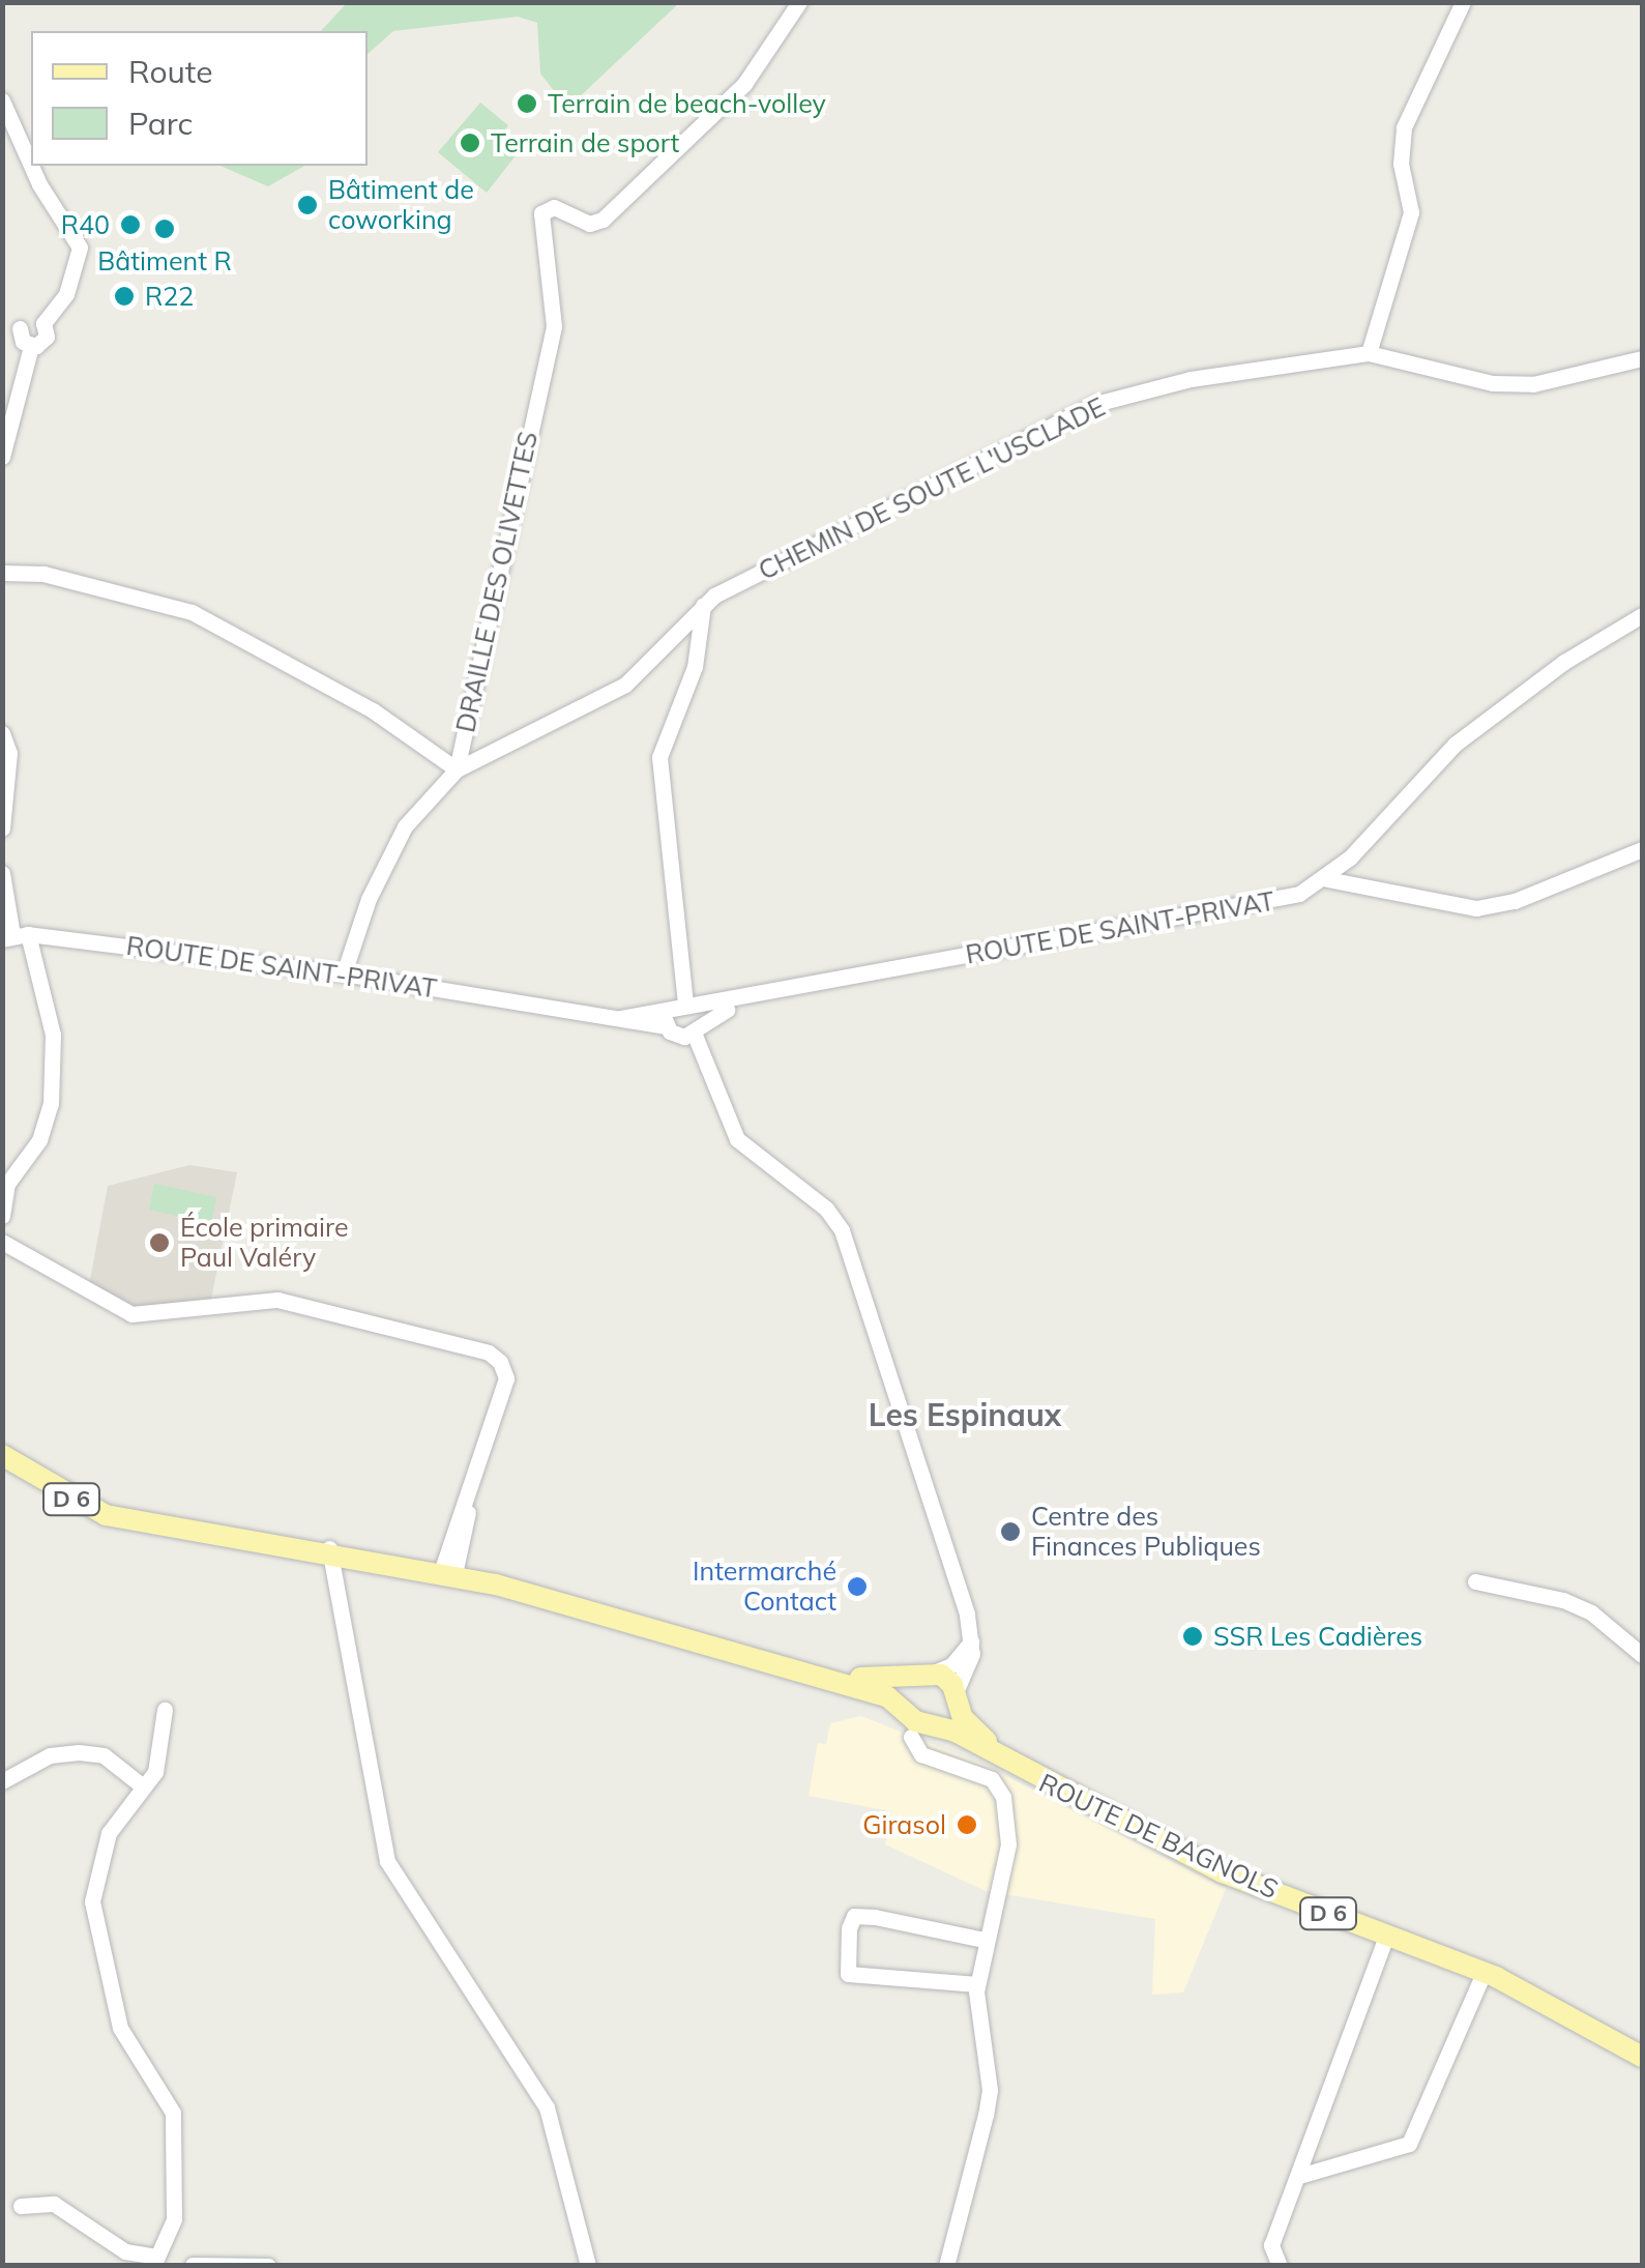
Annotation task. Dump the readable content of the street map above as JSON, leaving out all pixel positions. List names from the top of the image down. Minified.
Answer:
{"streets":{"main road":["D 6","ROUTE DE BAGNOLS"],"street":["CHEMIN DE SOUTE L'USCLADE","DRAILLE DES OLIVETTES","ROUTE DE SAINT-PRIVAT"]},"crossings":[["CHEMIN DE SOUTE L'USCLADE","DRAILLE DES OLIVETTES"],["D 6","ROUTE DE BAGNOLS"]],"districts":["Les Espinaux"],"places":["Terrain de beach-volley","Terrain de sport","Bâtiment de coworking","R40","Bâtiment R","R22","École primaire Paul Valéry","Centre des Finances Publiques","Intermarché Contact","SSR Les Cadières","Girasol"],"legend":["Route","Parc"]}
